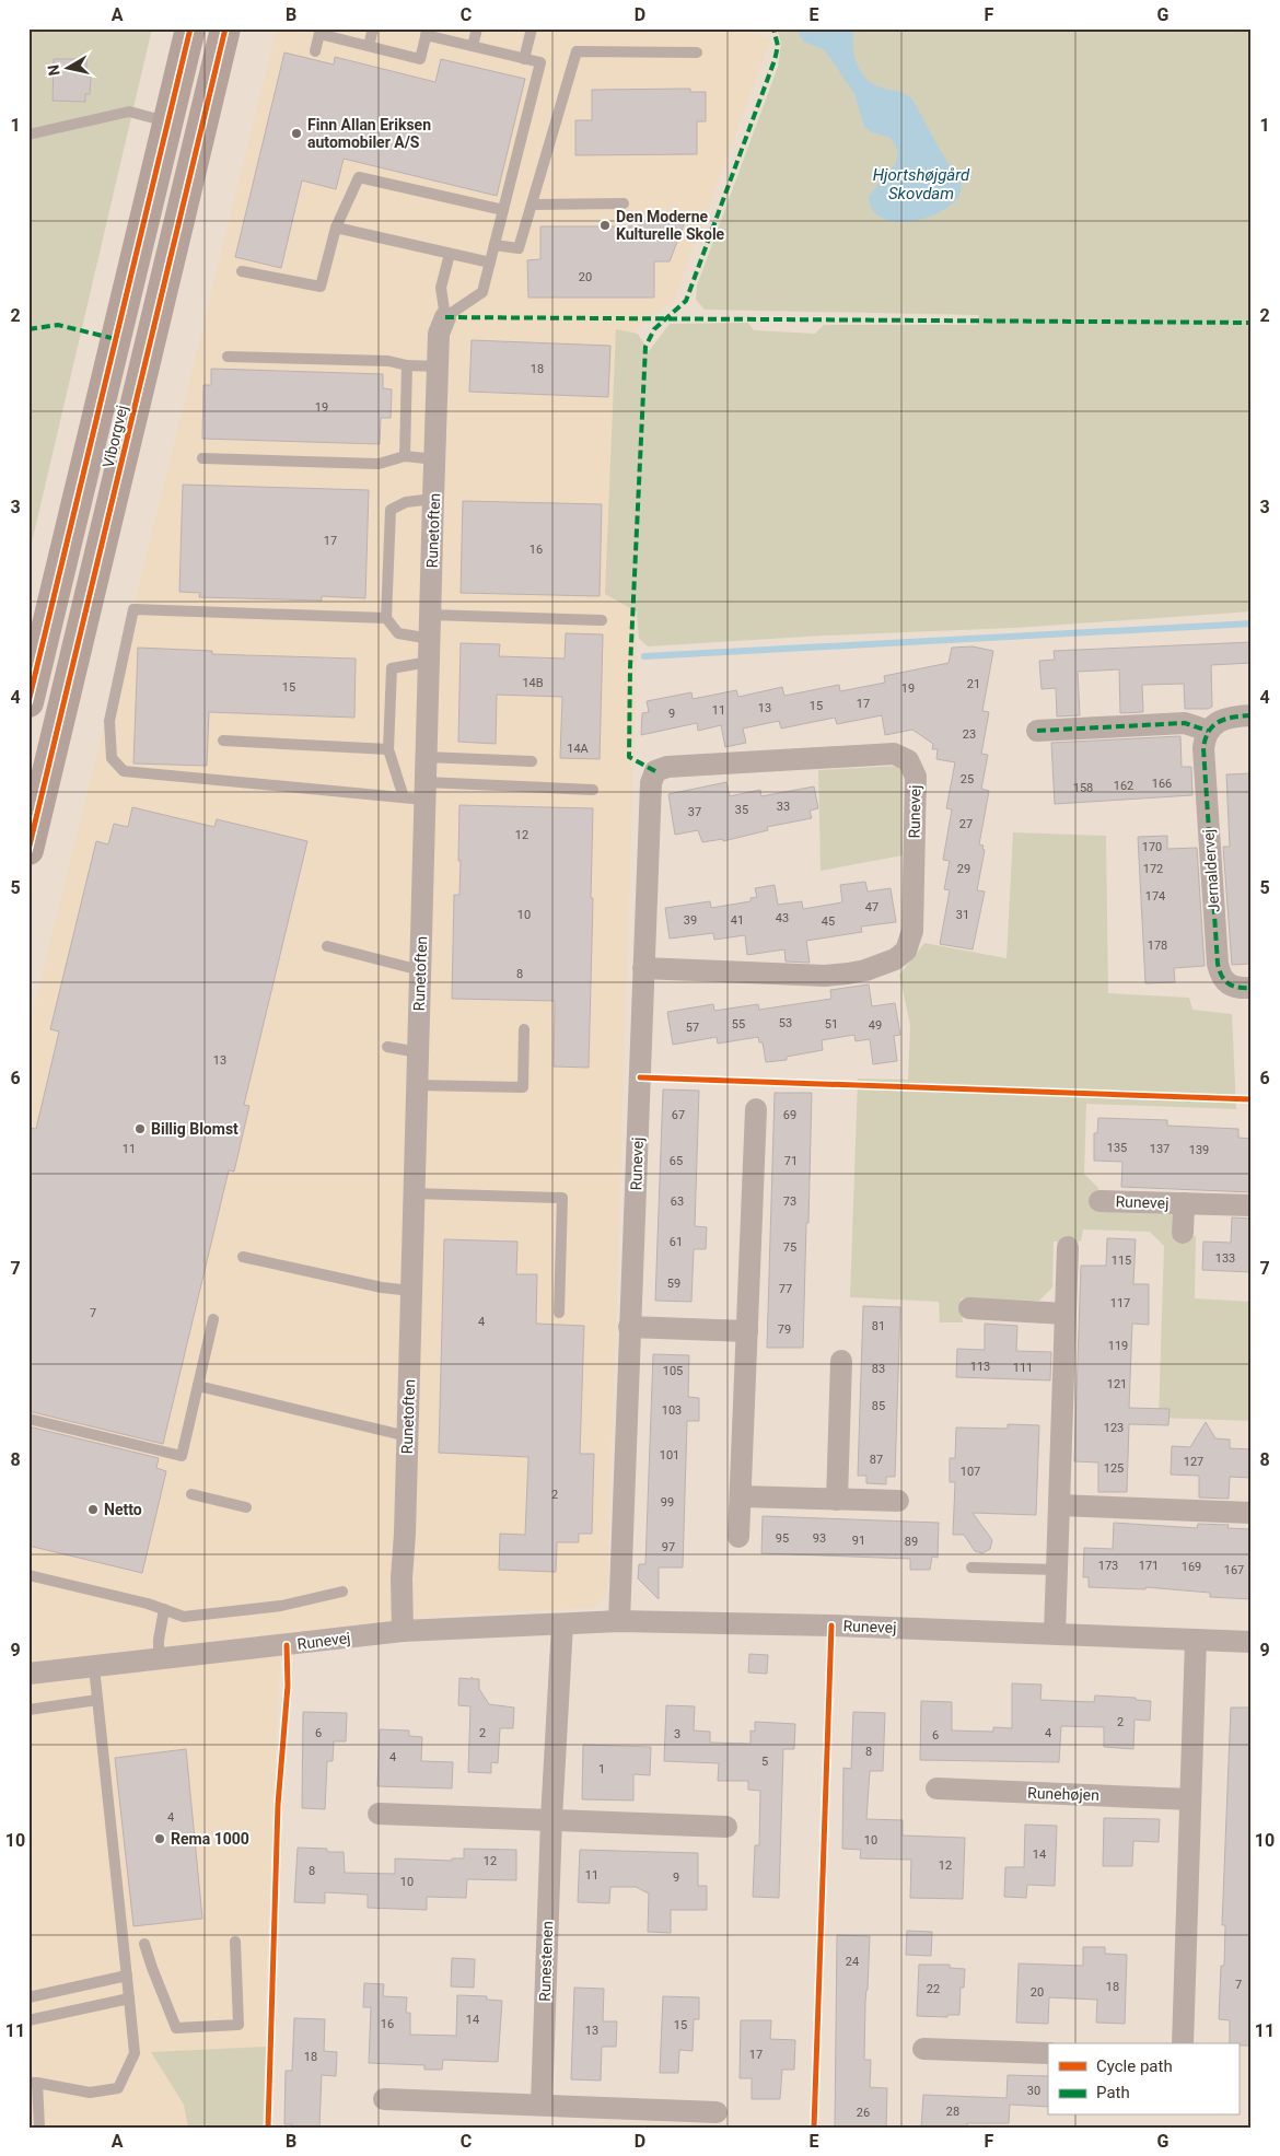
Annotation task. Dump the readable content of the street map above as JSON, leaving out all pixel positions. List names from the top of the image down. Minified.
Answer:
{"streets":{"main road":["Viborgvej"],"street":["Runetoften","Runevej","Jernaldervej","Runehøjen","Runestenen"]},"crossings":[["Runetoften","Runevej"],["Runevej","Runestenen"]],"water":["Hjortshøjgård Skovdam"],"places":["Finn Allan Eriksen automobiler A/S","Den Moderne Kulturelle Skole","Billig Blomst","Netto","Rema 1000"],"house_numbers":["20","18","19","17","16","14B","21","15","19","17","15","13","11","9","23","14A","25","166","162","158","33","35","37","27","12","170","29","172","174","47","10","31","43","39","41","45","178","8","53","55","51","49","57","13","67","69","135","11","137","139","65","71","63","73","61","75","133","115","59","77","117","7","4","81","79","119","113","111","83","105","121","85","103","123","101","87","127","125","107","2","99","95","93","91","89","97","173","171","169","167","2","6","2","4","3","6","8","4","5","1","4","10","14","12","12","8","11","9","10","24","7","18","22","20","14","16","15","13","17","18","30","28","26"],"legend":["Cycle path","Path"],"north":"left","grid":{"columns":["A","B","C","D","E","F","G"],"rows":["1","2","3","4","5","6","7","8","9","10","11"]}}
